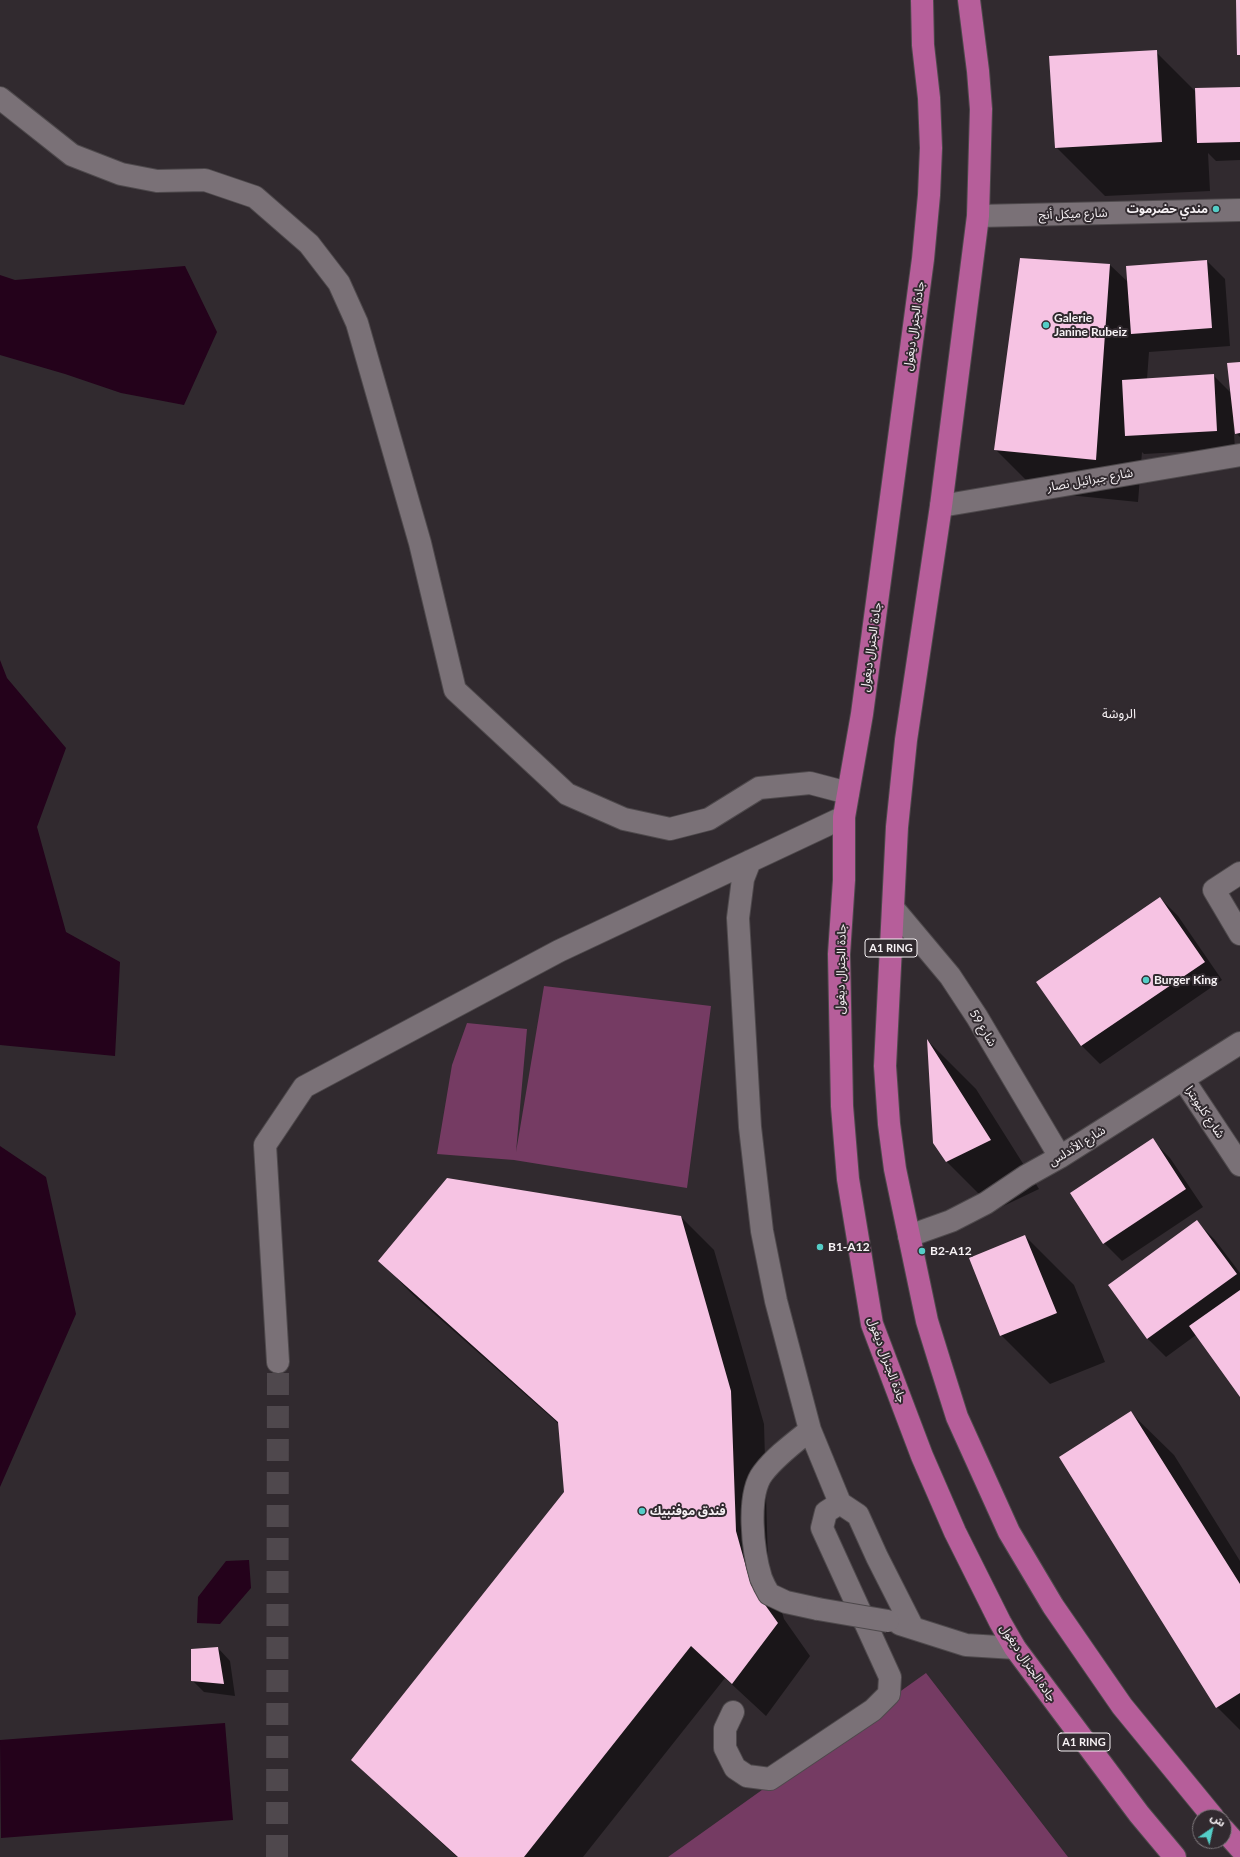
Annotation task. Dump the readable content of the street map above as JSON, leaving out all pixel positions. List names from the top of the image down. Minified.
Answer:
{"streets":{"highway":["جادة الجنرال ديغول","A1 RING"],"street":["شارع ميكل أنج","شارع جبرائيل نصار","شارع 59","شارع كليوبترا","شارع الأندلس"]},"crossings":[["شارع ميكل أنج","A1 RING"],["شارع جبرائيل نصار","A1 RING"],["A1 RING","شارع 59"],["A1 RING","شارع الأندلس"],["شارع 59","شارع الأندلس"],["شارع كليوبترا","شارع الأندلس"]],"districts":["الروشة"],"places":["مندي حضرموت","Galerie Janine Rubeiz","Burger King","B1-A12","B2-A12","فندق موفنبيك"],"north":"top right"}
